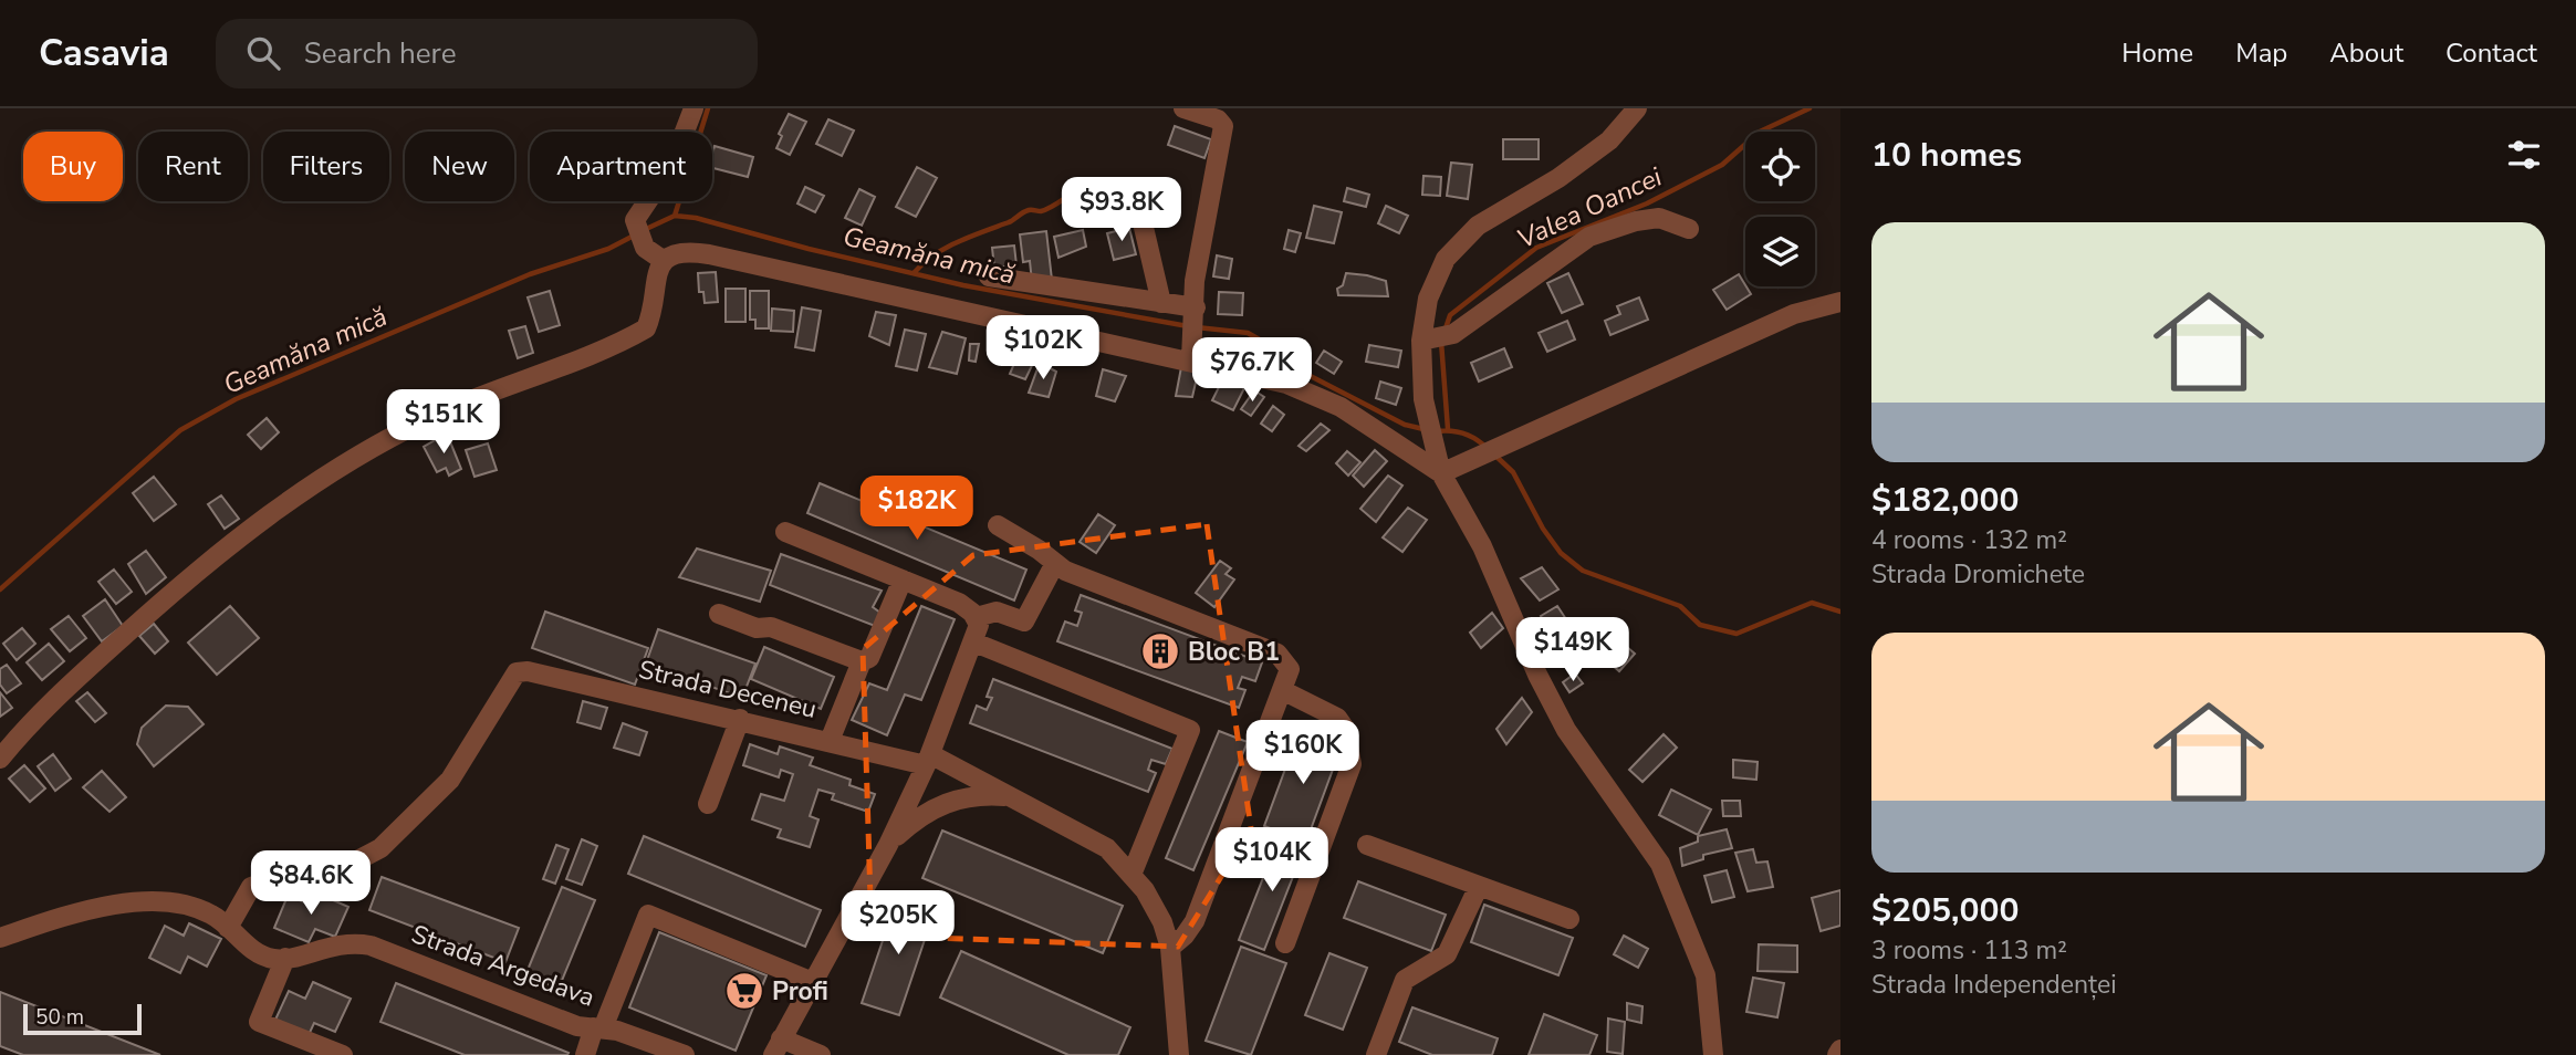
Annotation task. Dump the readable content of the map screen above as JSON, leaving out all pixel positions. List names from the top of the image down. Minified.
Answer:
{"streets":{"street":["Strada Deceneu","Strada Argedava"]},"water":["Valea Oancei","Geamăna mică"],"places":{"building":["Bloc B1"],"supermarket":["Profi"]},"scale_bar":"50 m","page":{"header":"Casavia","search":"Search here","nav":["Home","Map","About","Contact"],"heading":"10 homes","chip":["Buy","Rent","Filters","New","Apartment"],"price":["$93.8K","$102K","$76.7K","$151K","$182K","$149K","$160K","$104K","$84.6K","$205K"],"list":[{"name":"$182,000","note":"4 rooms · 132 m² · Strada Dromichete"},{"name":"$205,000","note":"3 rooms · 113 m² · Strada Independenței"}],"scale":"50 m"}}
